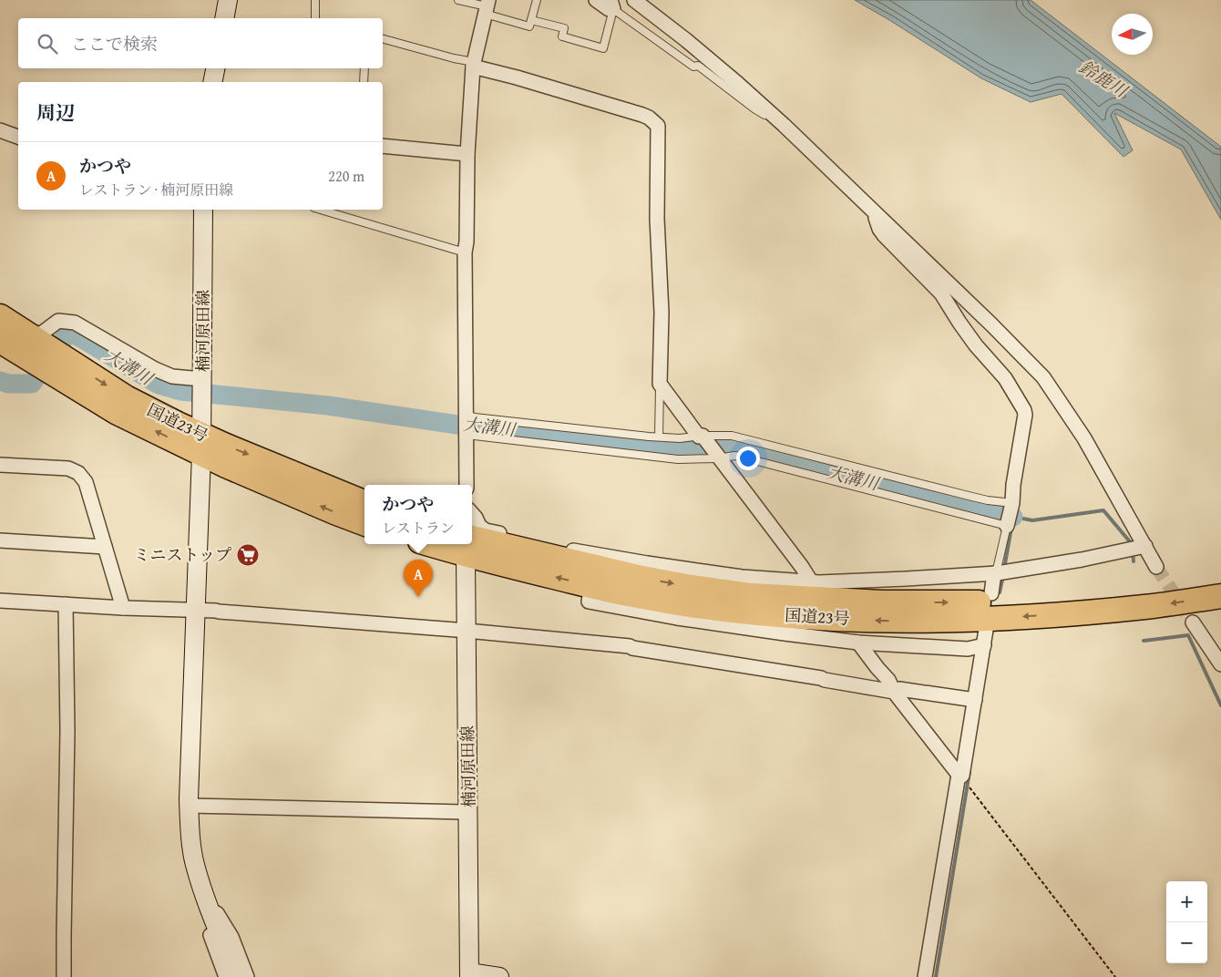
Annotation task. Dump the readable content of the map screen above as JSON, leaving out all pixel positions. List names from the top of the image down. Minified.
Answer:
{"streets":{"highway":["国道23号"],"main road":["楠河原田線"]},"crossings":[["楠河原田線","国道23号"]],"water":["鈴鹿川","大溝川"],"places":{"supermarket":["ミニストップ"]},"north":"left","page":{"search":"ここで検索","heading":"周辺","list":[{"mark":"A","name":"かつや","note":"レストラン · 楠河原田線","value":"220 m"}],"popup":["かつや","レストラン"],"pins":"A","map_buttons":["+","−"]}}
